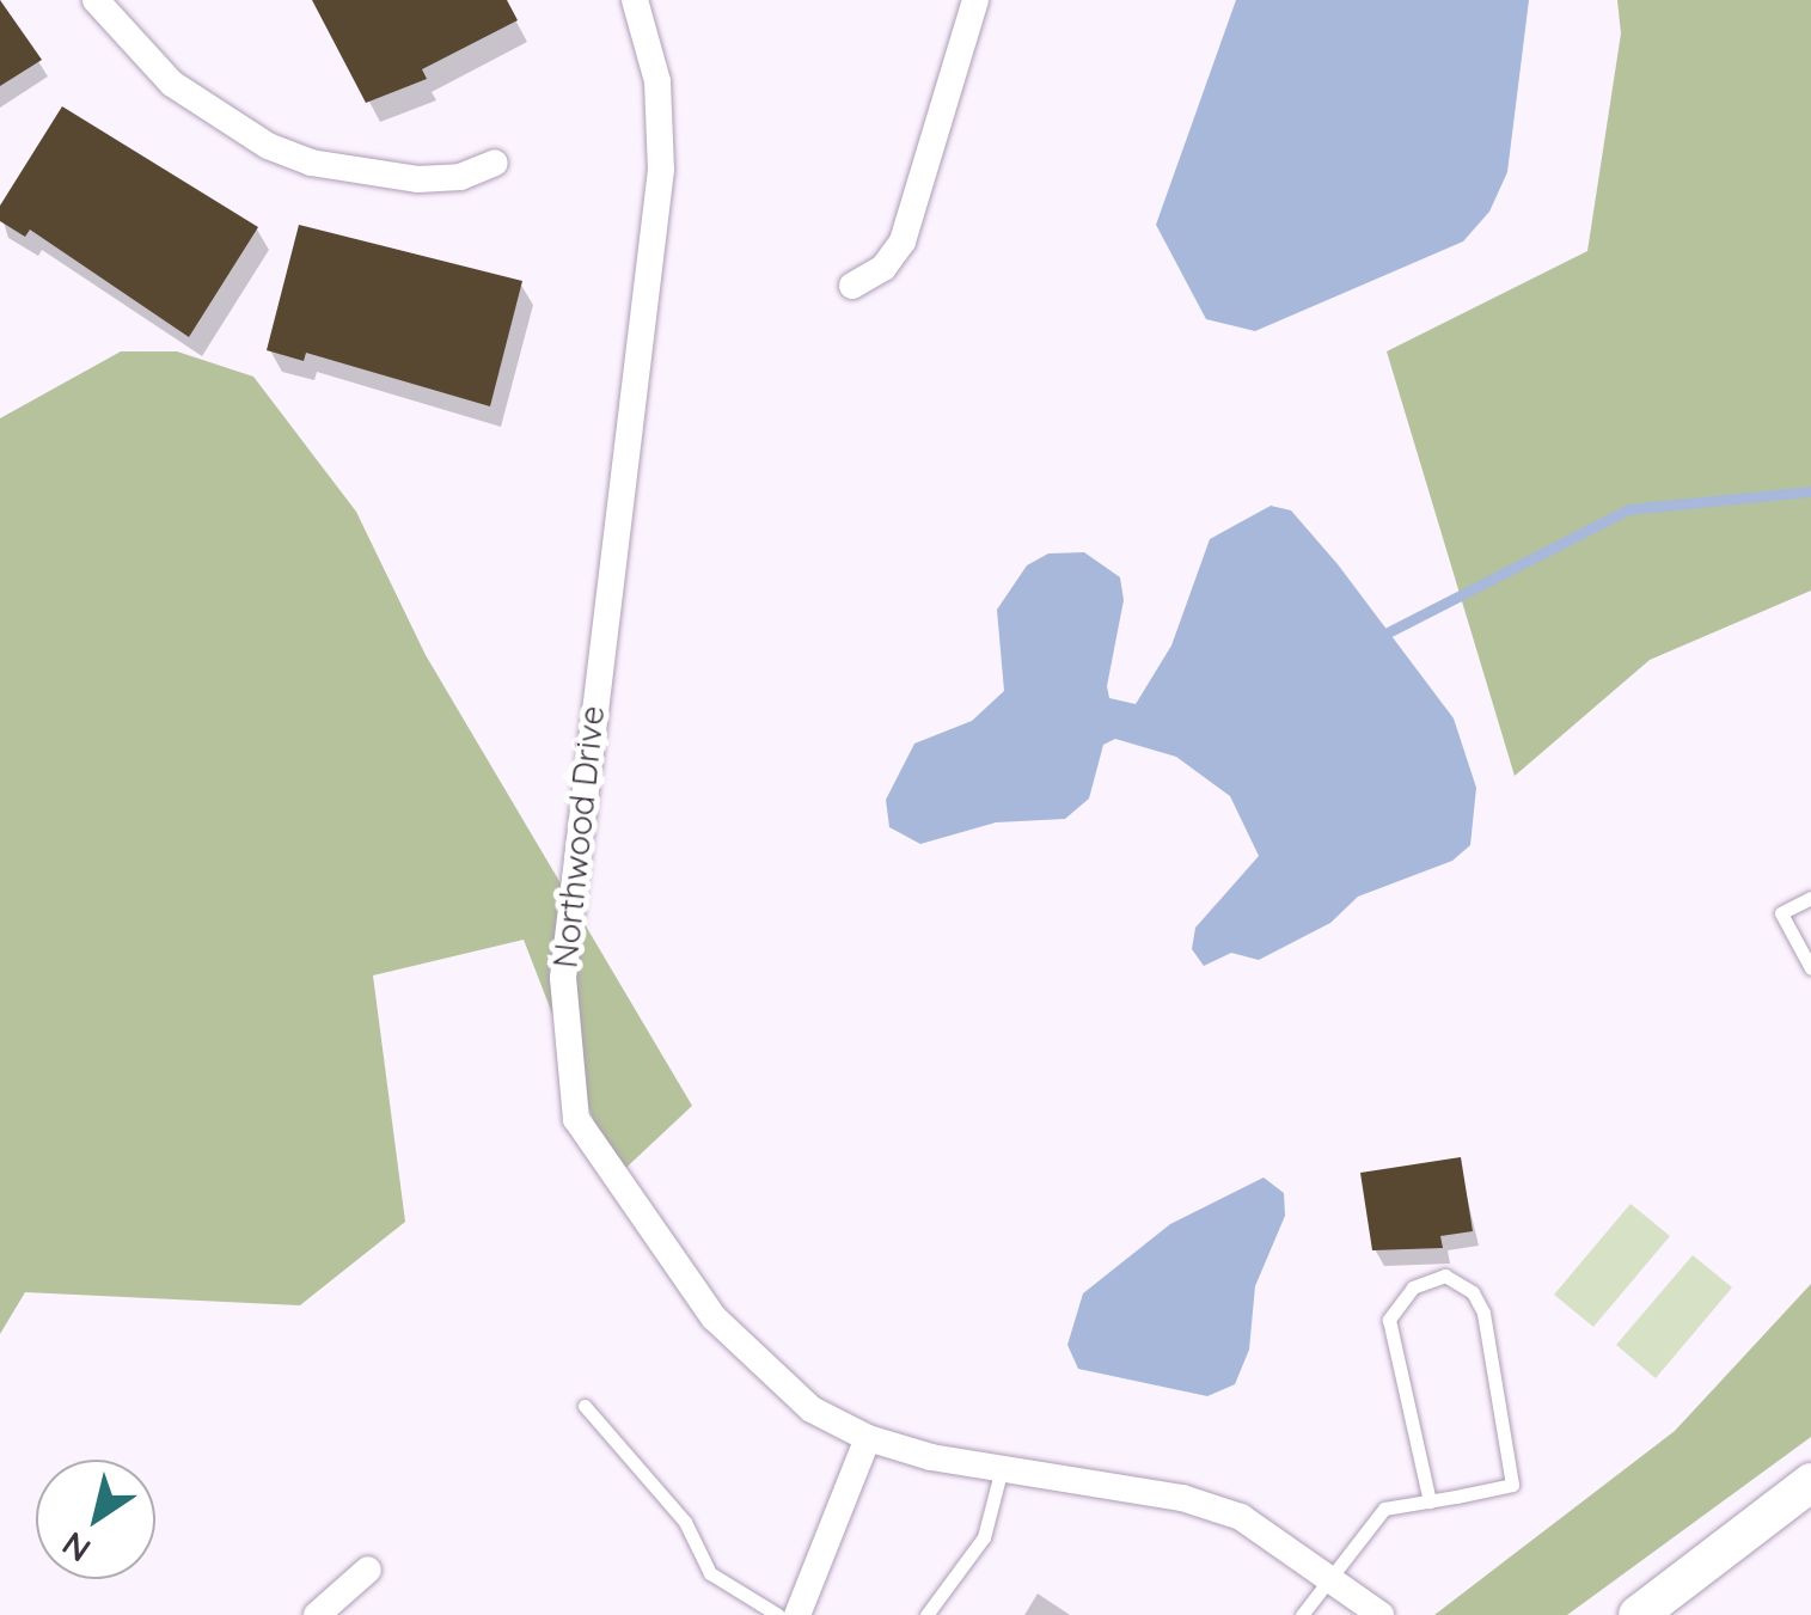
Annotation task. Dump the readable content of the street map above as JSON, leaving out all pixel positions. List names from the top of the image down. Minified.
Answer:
{"streets":{"street":["Northwood Drive"]},"north":"bottom left"}
